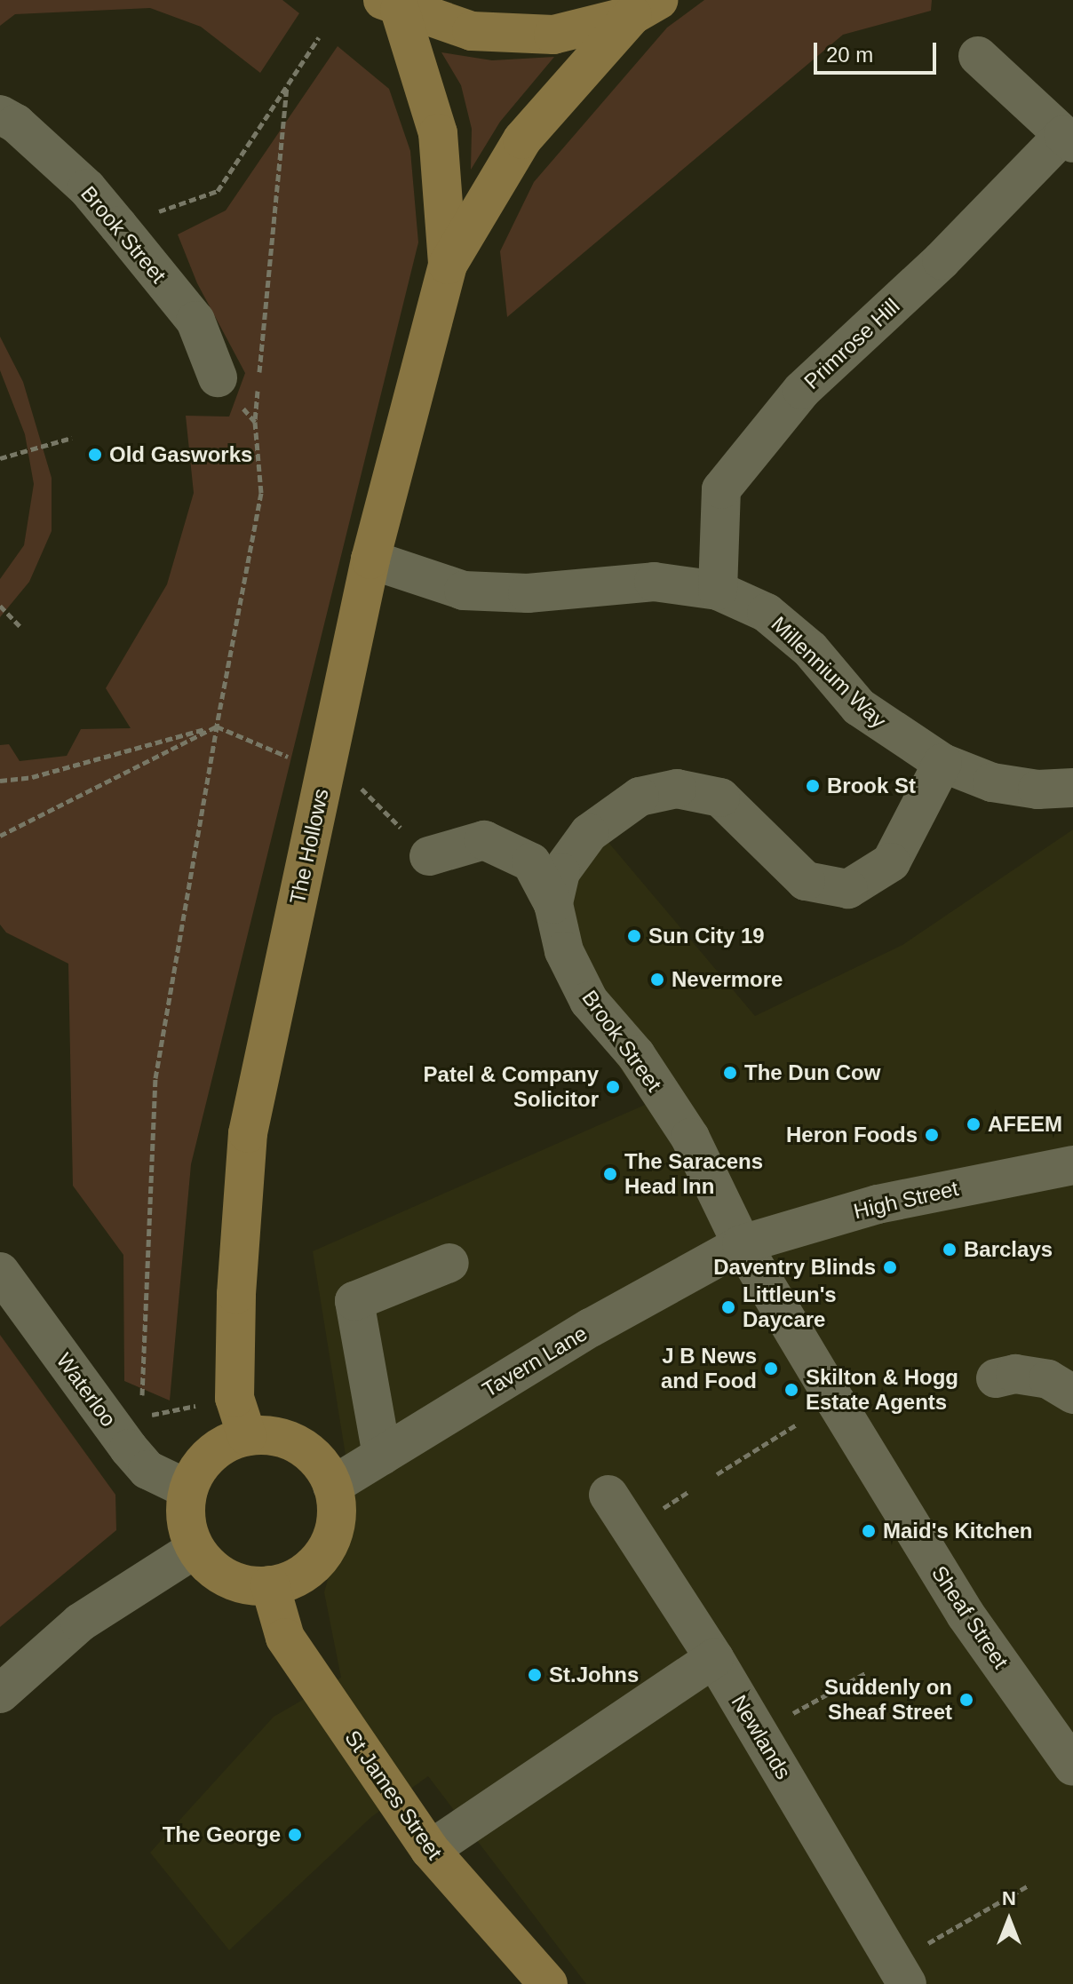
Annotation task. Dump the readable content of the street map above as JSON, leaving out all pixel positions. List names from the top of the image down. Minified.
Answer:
{"streets":{"main road":["The Hollows","St James Street"],"street":["Brook Street","Primrose Hill","Millennium Way","High Street","Tavern Lane","Waterloo","Sheaf Street","Newlands"]},"crossings":[["Brook Street","Millennium Way"],["Brook Street","High Street"],["Brook Street","Tavern Lane"],["Brook Street","Sheaf Street"],["Primrose Hill","Millennium Way"],["Millennium Way","The Hollows"],["The Hollows","Tavern Lane"],["The Hollows","Waterloo"],["The Hollows","St James Street"],["High Street","Tavern Lane"],["High Street","Sheaf Street"],["Tavern Lane","Waterloo"],["Tavern Lane","Sheaf Street"],["Tavern Lane","St James Street"],["Waterloo","St James Street"]],"places":["Old Gasworks","Brook St","Sun City 19","Nevermore","The Dun Cow","Patel & Company Solicitor","AFEEM","Heron Foods","The Saracens Head Inn","Barclays","Daventry Blinds","Littleun's Daycare","J B News and Food","Skilton & Hogg Estate Agents","Maid's Kitchen","St.Johns","Suddenly on Sheaf Street","The George"],"scale_bar":"20 m","north":"top"}
